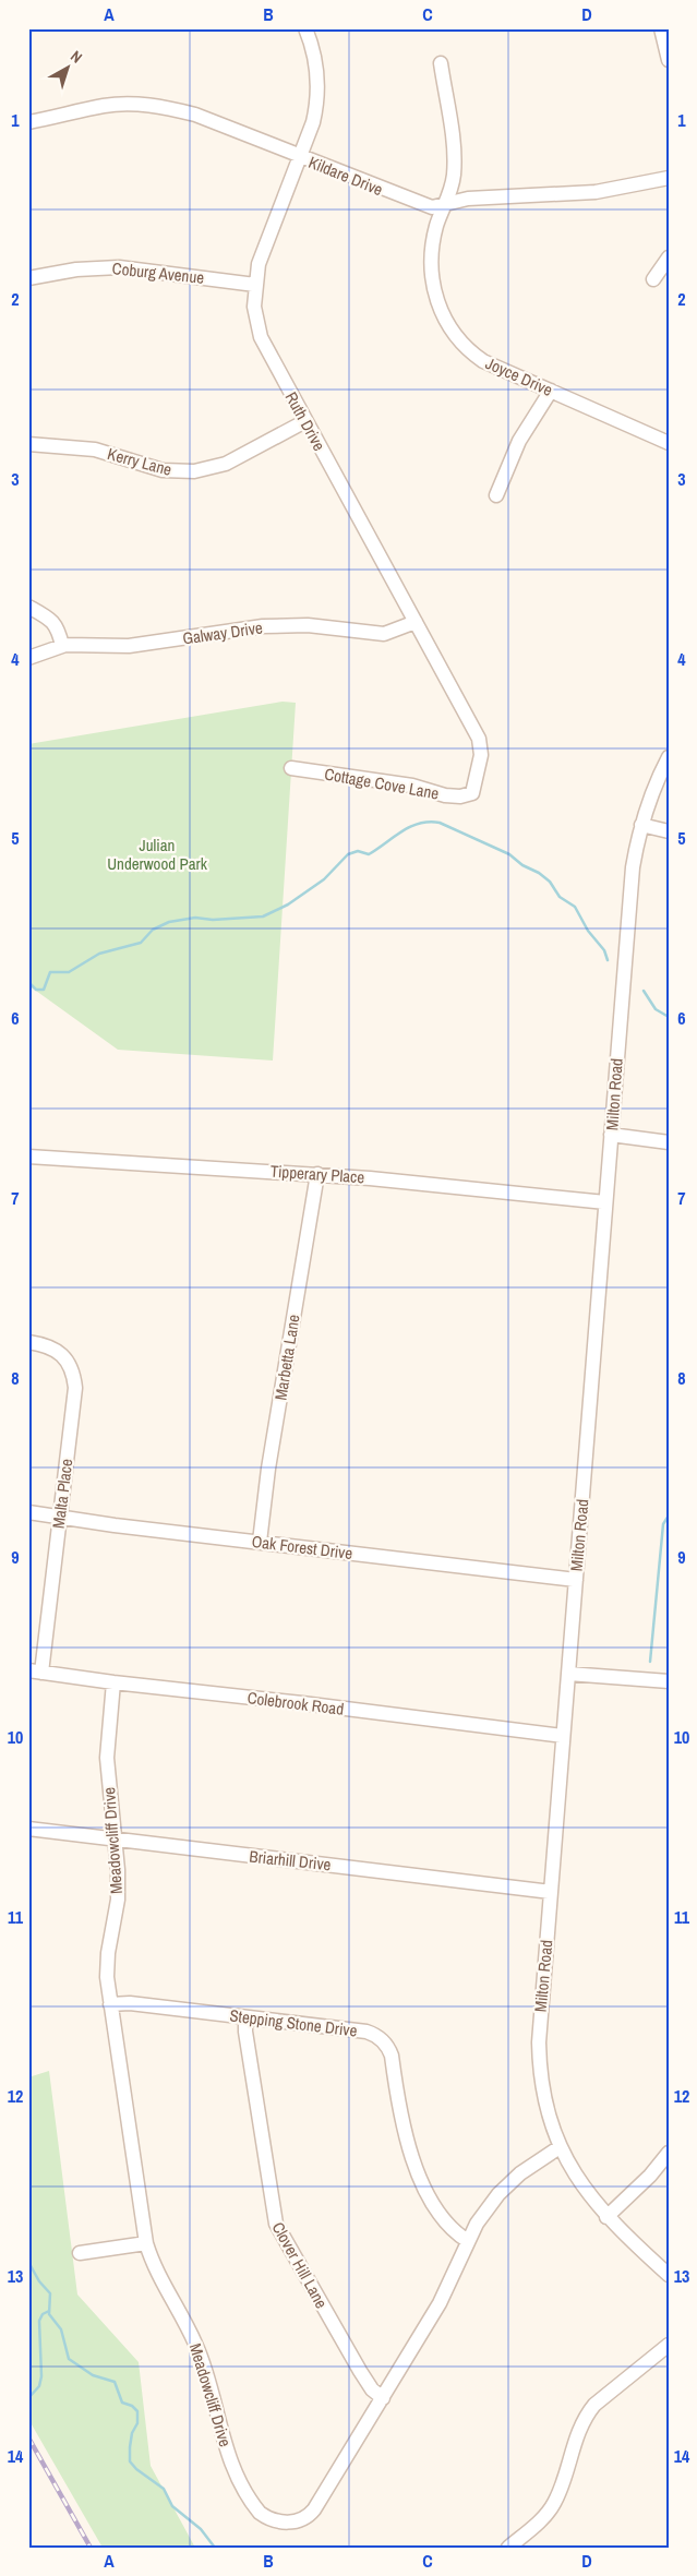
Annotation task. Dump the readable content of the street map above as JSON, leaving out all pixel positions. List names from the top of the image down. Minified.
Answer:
{"streets":{"street":["Kildare Drive","Coburg Avenue","Joyce Drive","Ruth Drive","Kerry Lane","Galway Drive","Cottage Cove Lane","Milton Road","Tipperary Place","Marbetta Lane","Malta Place","Oak Forest Drive","Colebrook Road","Meadowcliff Drive","Briarhill Drive","Stepping Stone Drive","Clover Hill Lane"]},"crossings":[["Kildare Drive","Joyce Drive"],["Kildare Drive","Ruth Drive"],["Coburg Avenue","Ruth Drive"],["Ruth Drive","Kerry Lane"],["Ruth Drive","Galway Drive"],["Ruth Drive","Cottage Cove Lane"],["Milton Road","Tipperary Place"],["Milton Road","Oak Forest Drive"],["Milton Road","Colebrook Road"],["Milton Road","Meadowcliff Drive"],["Milton Road","Briarhill Drive"],["Tipperary Place","Marbetta Lane"],["Marbetta Lane","Oak Forest Drive"],["Malta Place","Oak Forest Drive"],["Malta Place","Colebrook Road"],["Colebrook Road","Meadowcliff Drive"],["Meadowcliff Drive","Briarhill Drive"],["Meadowcliff Drive","Stepping Stone Drive"],["Meadowcliff Drive","Clover Hill Lane"],["Stepping Stone Drive","Clover Hill Lane"]],"parks":["Julian Underwood Park"],"north":"top right","grid":{"columns":["A","B","C","D"],"rows":["1","2","3","4","5","6","7","8","9","10","11","12","13","14"]}}
